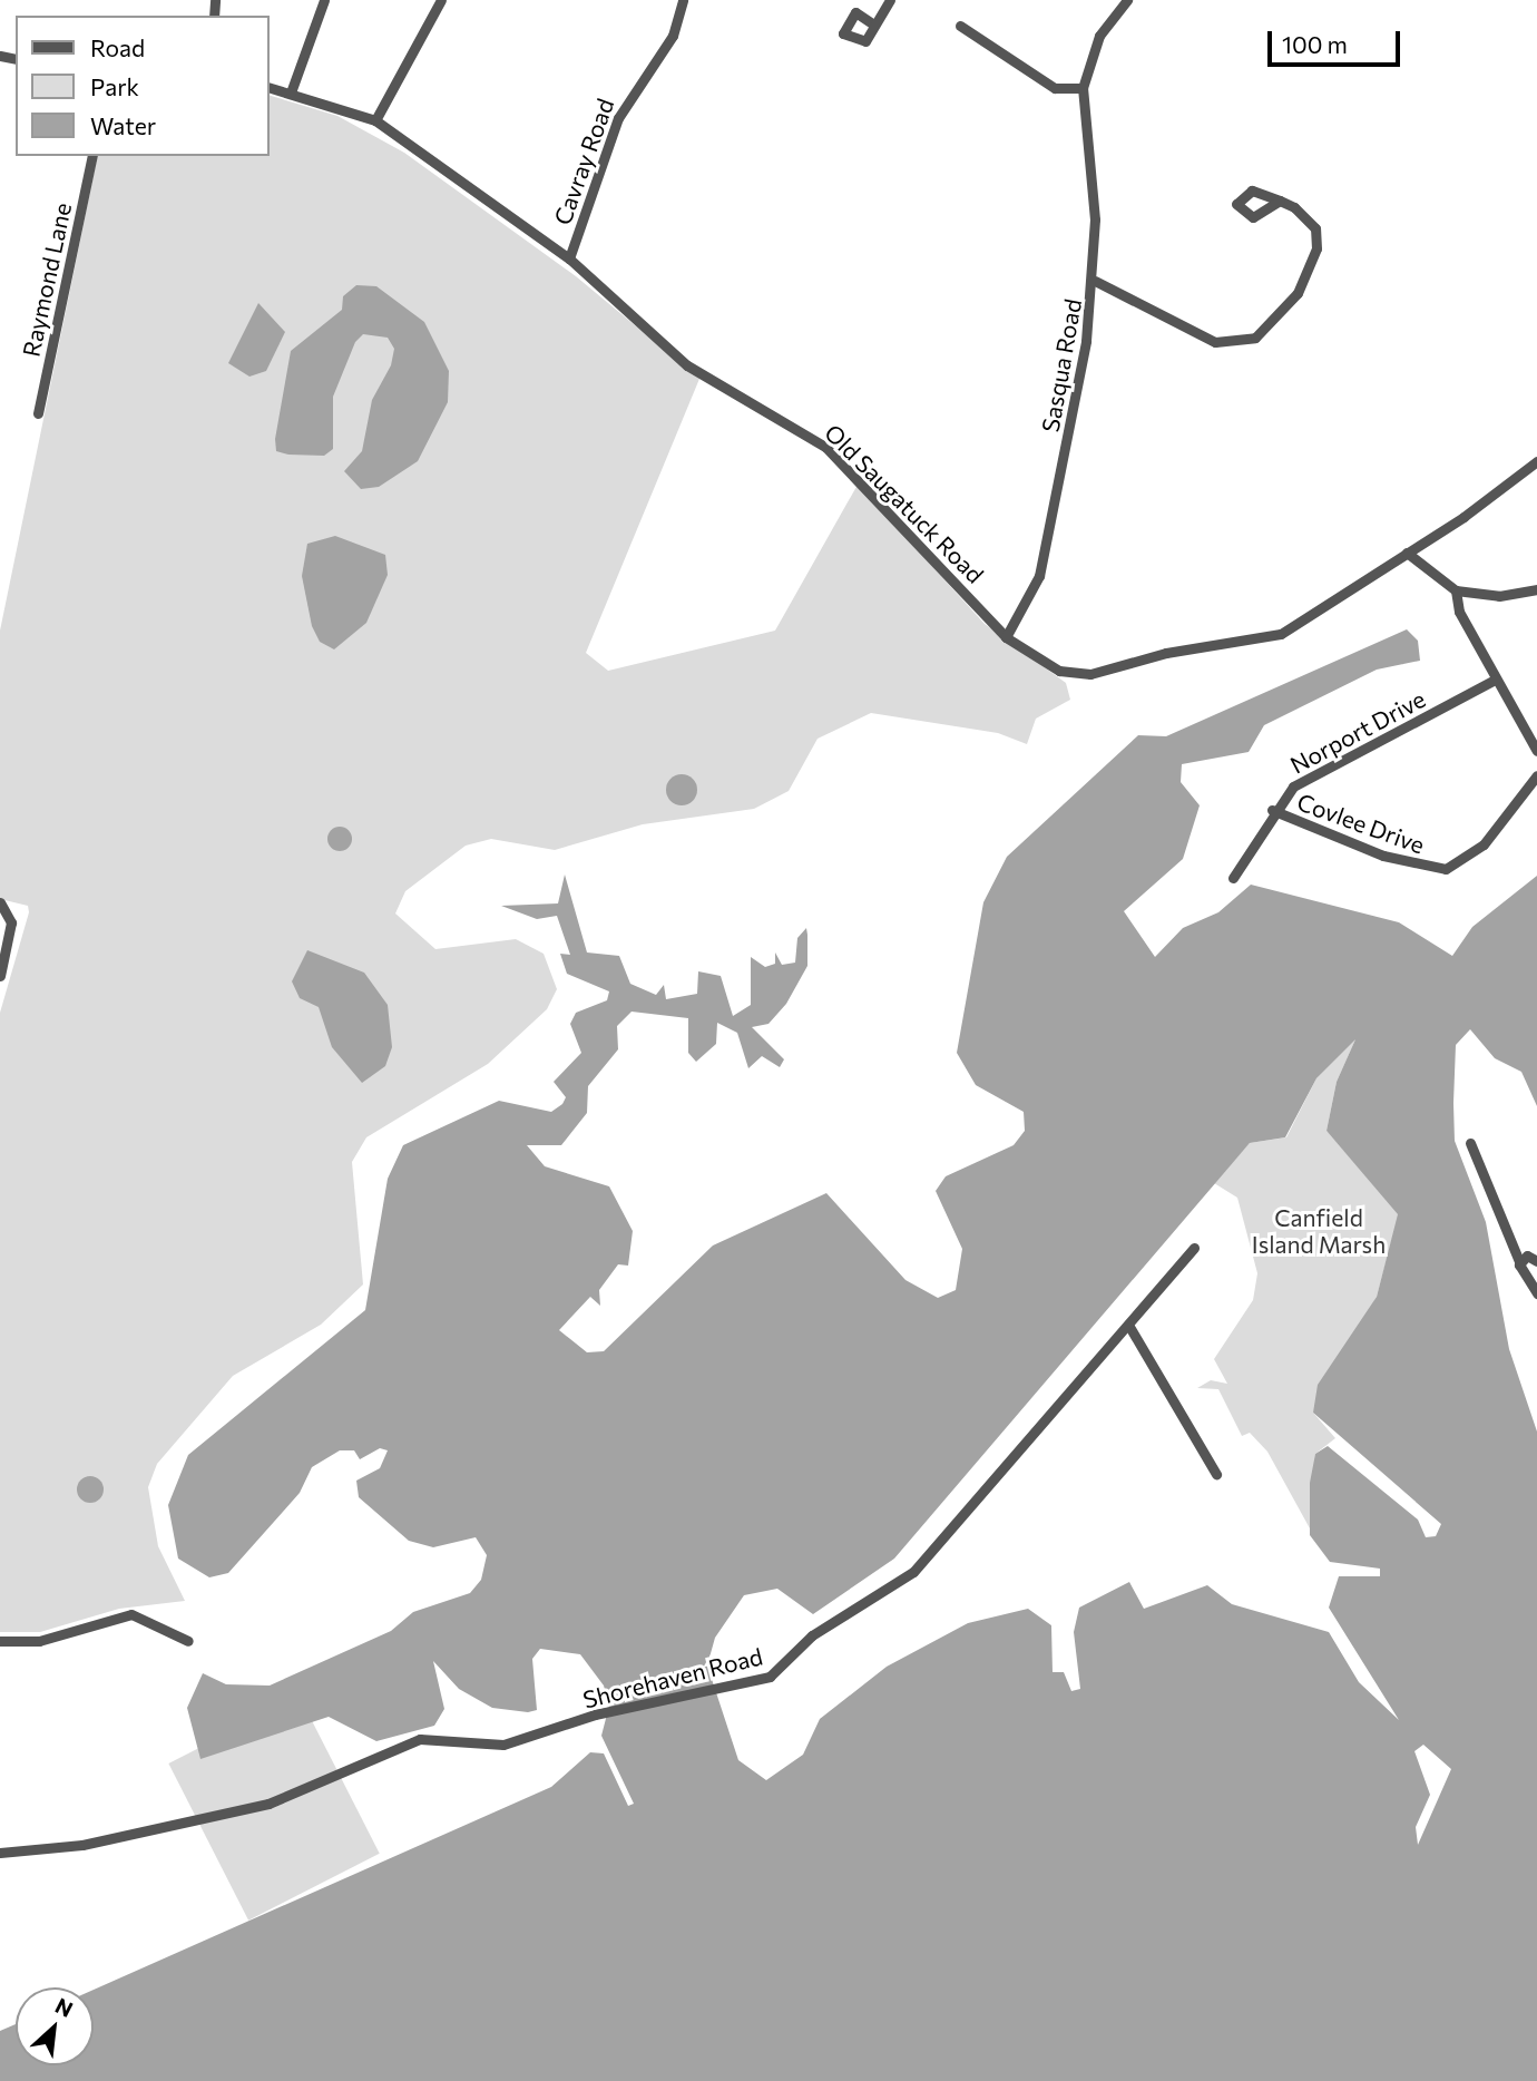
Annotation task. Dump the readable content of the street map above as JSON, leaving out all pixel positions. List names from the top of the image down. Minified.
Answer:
{"streets":{"street":["Cavray Road","Raymond Lane","Sasqua Road","Old Saugatuck Road","Norport Drive","Covlee Drive","Shorehaven Road"]},"crossings":[["Cavray Road","Old Saugatuck Road"],["Sasqua Road","Old Saugatuck Road"],["Norport Drive","Covlee Drive"]],"parks":["Canfield Island Marsh"],"legend":["Road","Park","Water"],"scale_bar":"100 m","north":"top right"}
